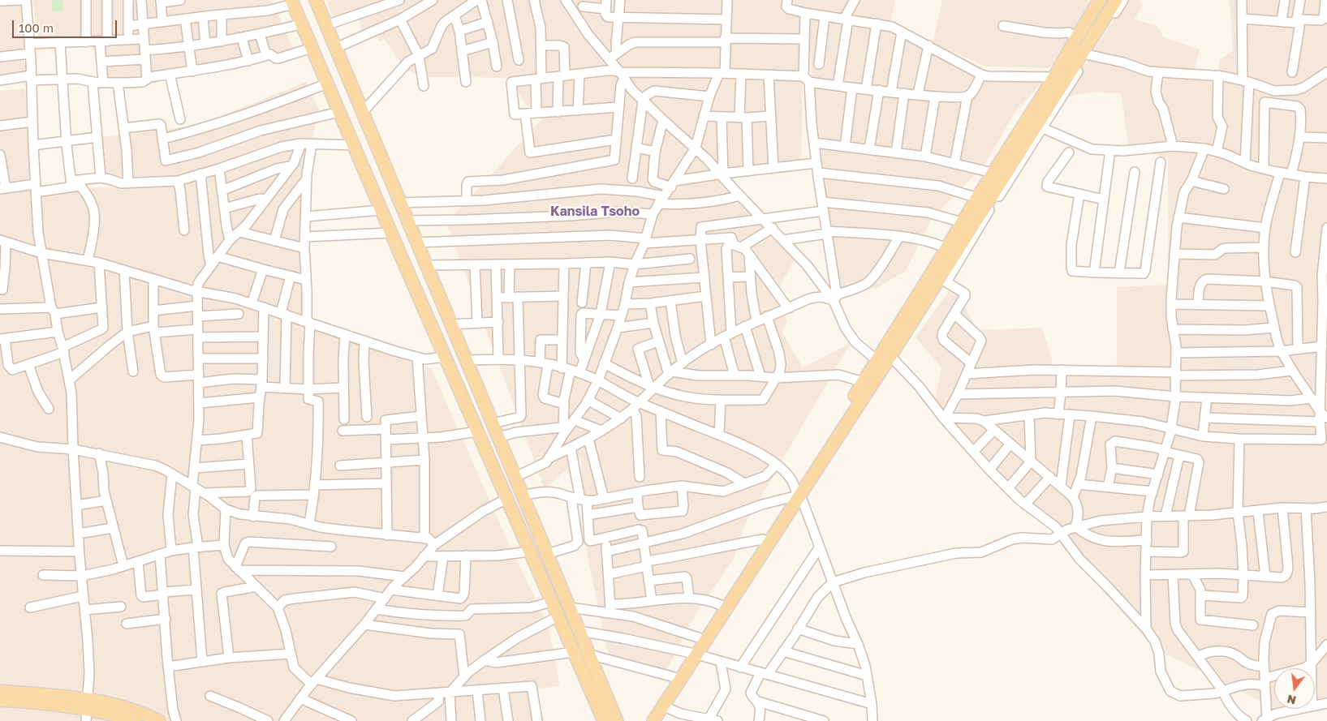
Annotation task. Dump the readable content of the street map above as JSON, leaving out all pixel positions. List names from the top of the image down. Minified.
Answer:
{"districts":["Kansila Tsoho"],"scale_bar":"100 m","north":"bottom"}
